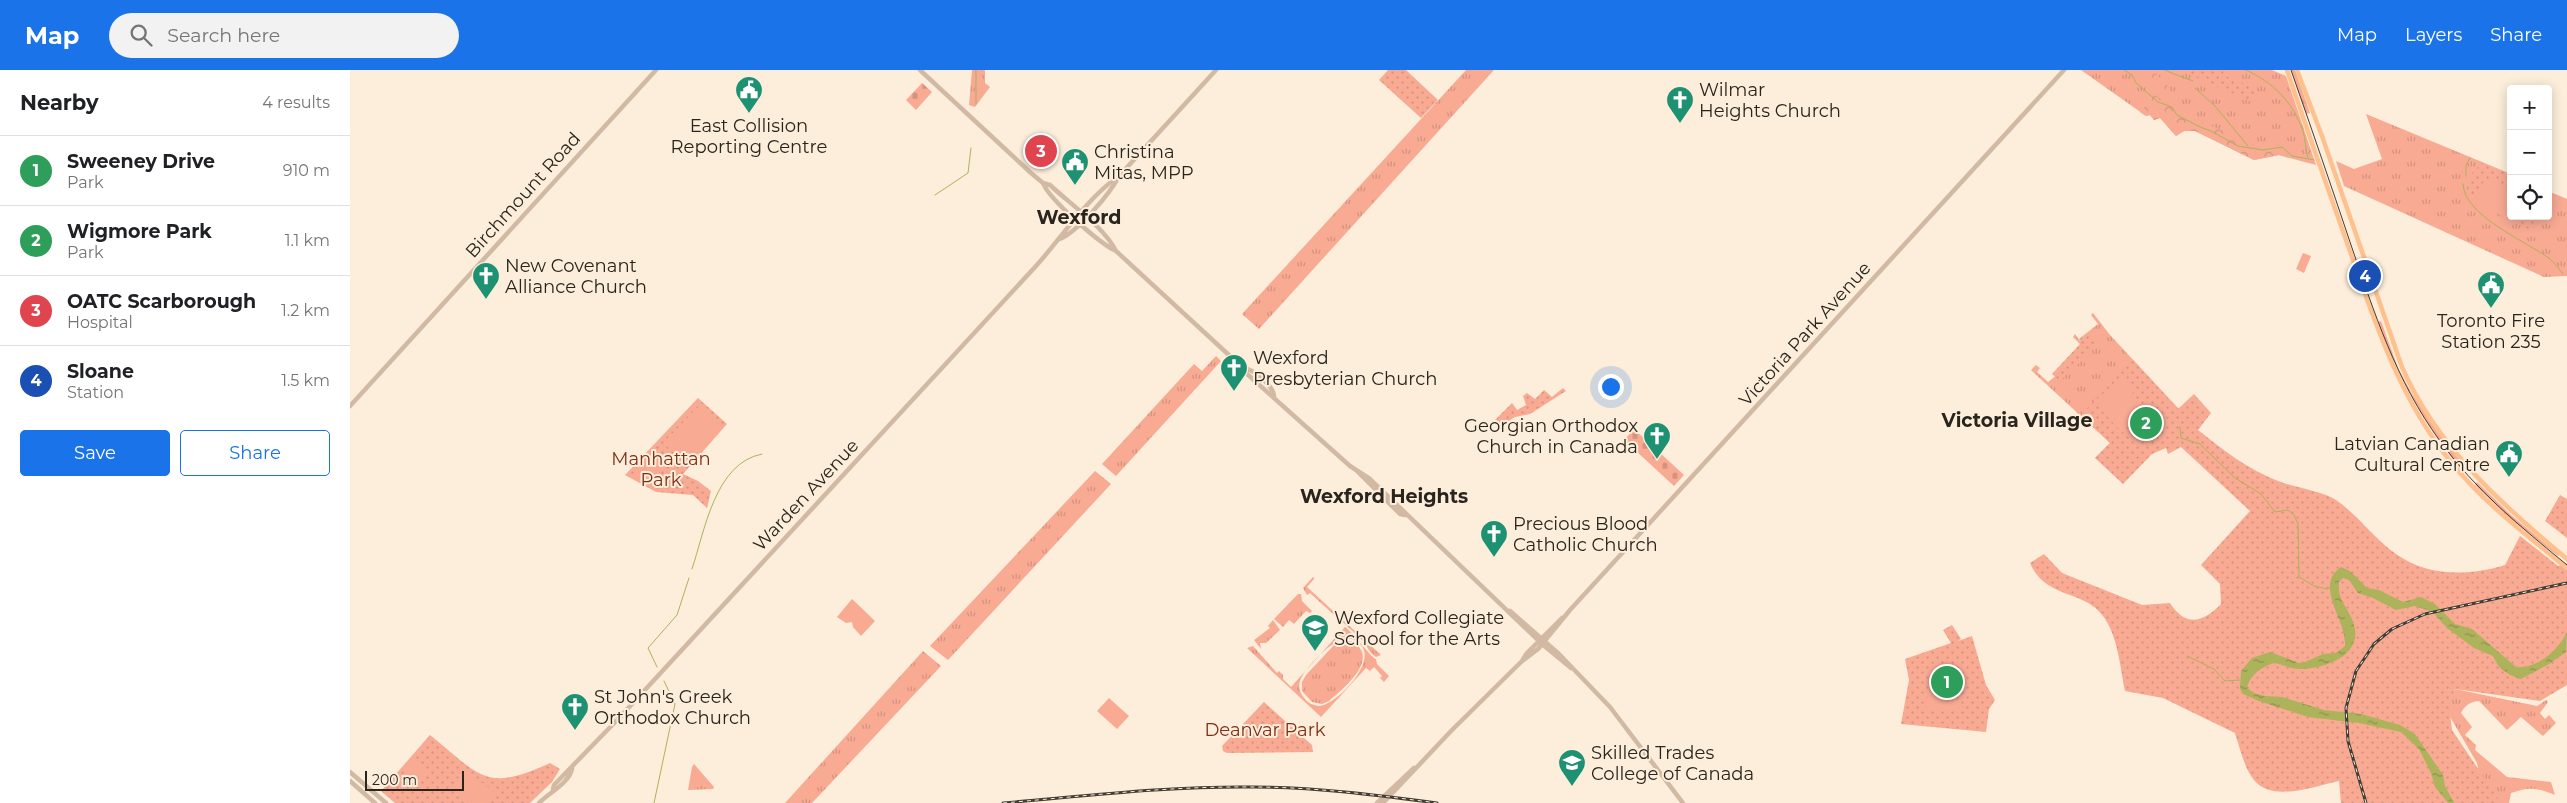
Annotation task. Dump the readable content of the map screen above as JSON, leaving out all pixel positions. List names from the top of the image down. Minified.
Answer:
{"streets":{"main road":["Birchmount Road","Victoria Park Avenue","Warden Avenue"]},"districts":["Wexford","Victoria Village","Wexford Heights"],"parks":["Manhattan Park","Deanvar Park"],"places":{"public building":["East Collision Reporting Centre","Christina Mitas, MPP","Toronto Fire Station 235","Latvian Canadian Cultural Centre"],"church":["Wilmar Heights Church","New Covenant Alliance Church","Wexford Presbyterian Church","Georgian Orthodox Church in Canada","Precious Blood Catholic Church","St John's Greek Orthodox Church"],"school or university":["Wexford Collegiate School for the Arts","Skilled Trades College of Canada"]},"scale_bar":"200 m","page":{"header":"Map","search":"Search here","nav":["Map","Layers","Share"],"heading":["Nearby","4 results"],"map_buttons":["+","−"],"pins":["3","4","2","1"],"list":[{"mark":"1","name":"Sweeney Drive","note":"Park","value":"910 m"},{"mark":"2","name":"Wigmore Park","note":"Park","value":"1.1 km"},{"mark":"3","name":"OATC Scarborough","note":"Hospital","value":"1.2 km"},{"mark":"4","name":"Sloane","note":"Station","value":"1.5 km"}],"buttons":["Save","Share"],"scale":"200 m"}}
